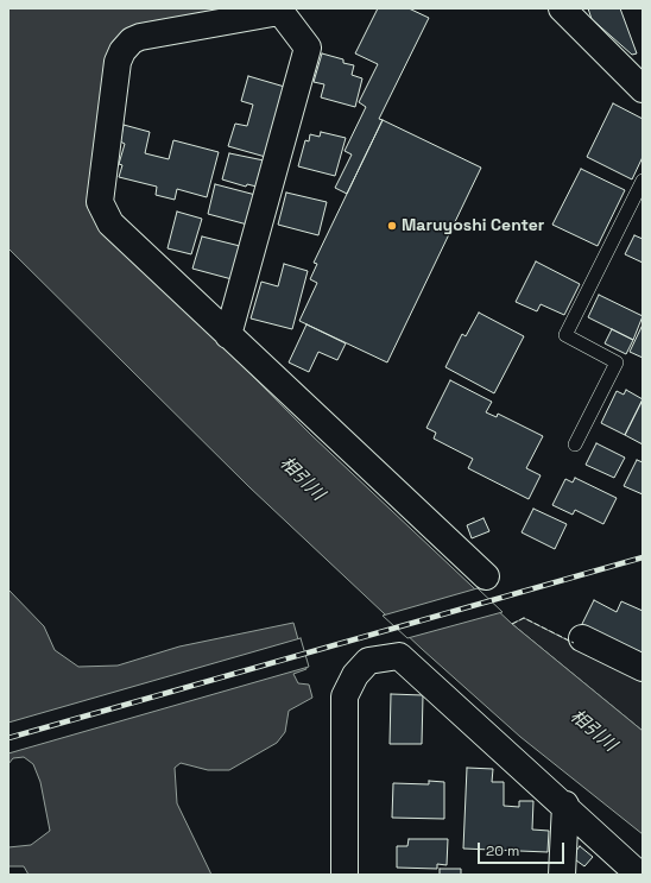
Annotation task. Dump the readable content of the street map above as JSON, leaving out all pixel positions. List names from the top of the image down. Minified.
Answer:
{"water":["相引川"],"places":["Maruyoshi Center"],"scale_bar":"20 m"}
